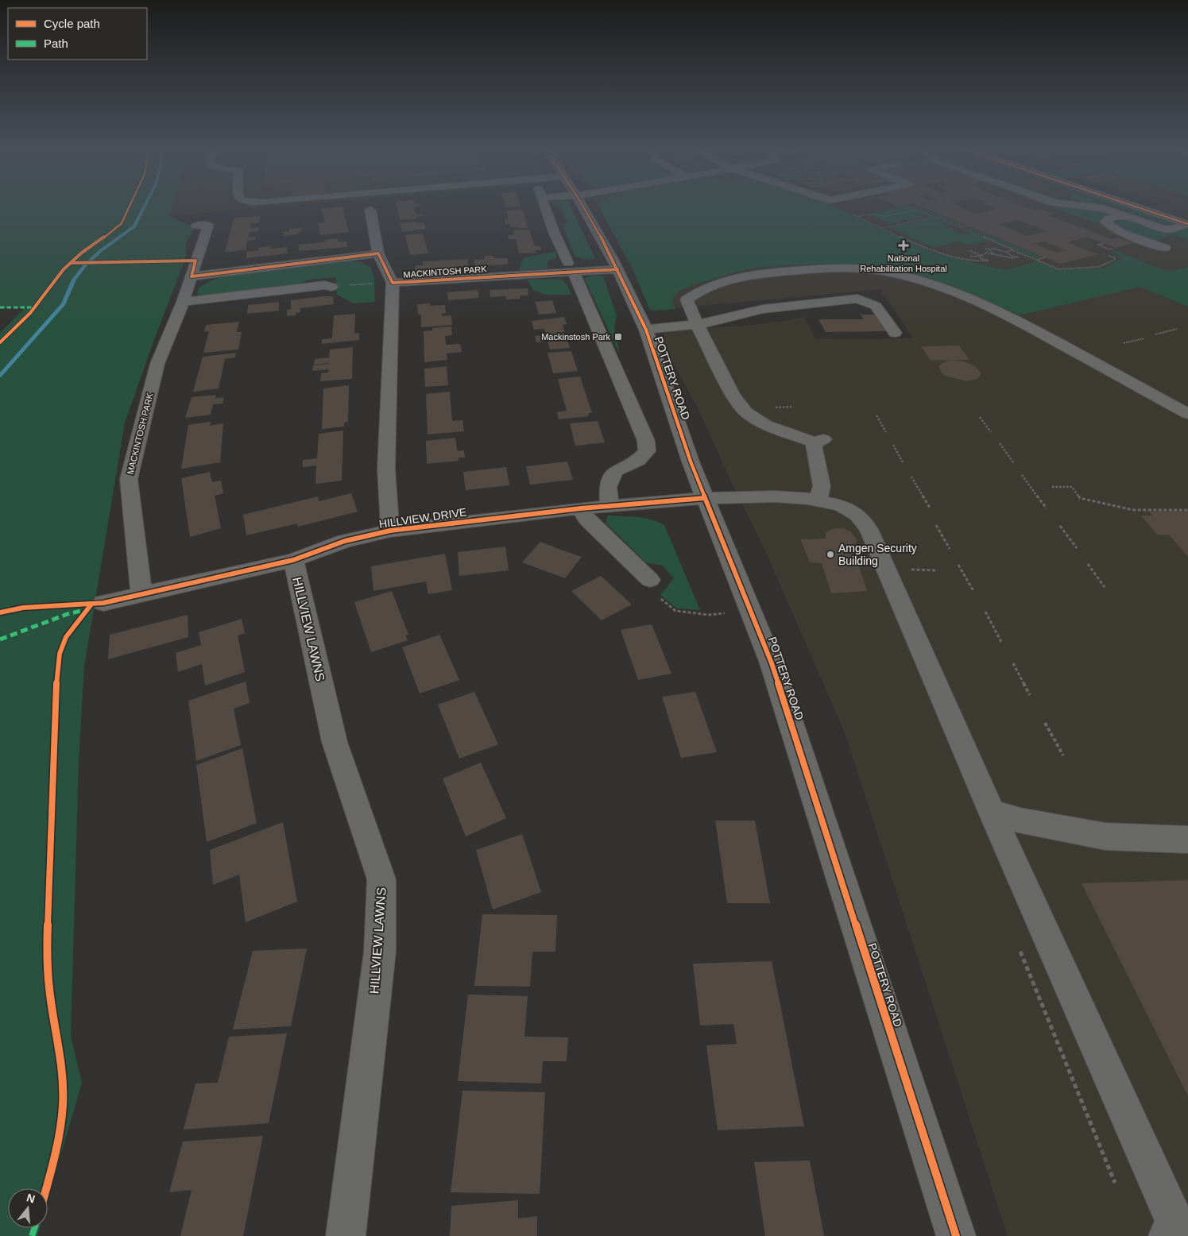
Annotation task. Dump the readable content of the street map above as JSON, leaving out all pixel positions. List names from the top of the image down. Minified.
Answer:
{"streets":{"street":["MACKINTOSH PARK","POTTERY ROAD","HILLVIEW DRIVE","HILLVIEW LAWNS"]},"crossings":[["MACKINTOSH PARK","POTTERY ROAD"],["MACKINTOSH PARK","HILLVIEW DRIVE"],["POTTERY ROAD","HILLVIEW DRIVE"],["HILLVIEW DRIVE","HILLVIEW LAWNS"]],"places":{"health":["National Rehabilitation Hospital"],"transit":["Mackinstosh Park"],"other":["Amgen Security Building"]},"legend":["Cycle path","Path"],"north":"top"}
